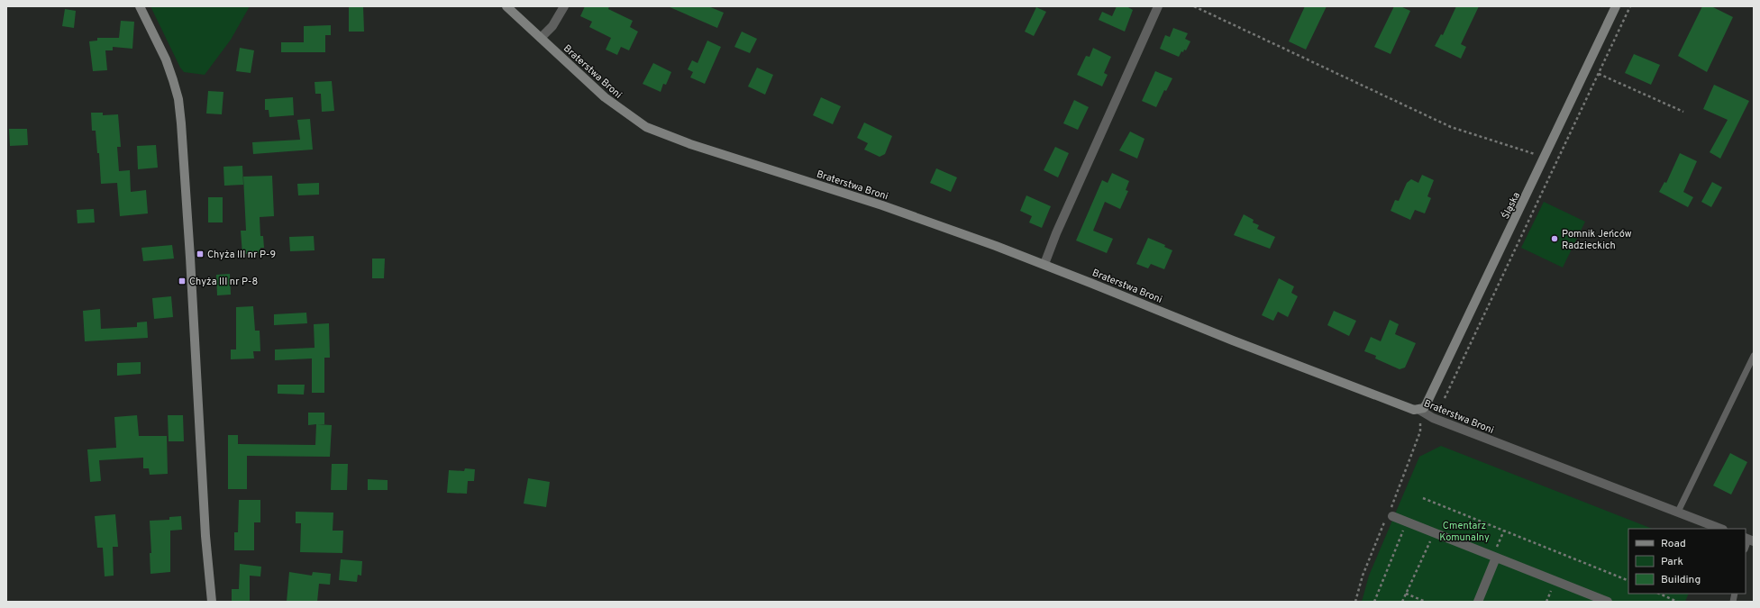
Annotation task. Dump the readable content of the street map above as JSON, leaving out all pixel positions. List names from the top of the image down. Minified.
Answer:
{"streets":{"street":["Braterstwa Broni","Śląska"]},"crossings":[["Braterstwa Broni","Śląska"]],"parks":["Cmentarz Komunalny"],"places":{"other":["Pomnik Jeńców Radzieckich"],"transit":["Chyża III nr P-9","Chyża III nr P-8"]},"legend":["Road","Park","Building"]}
